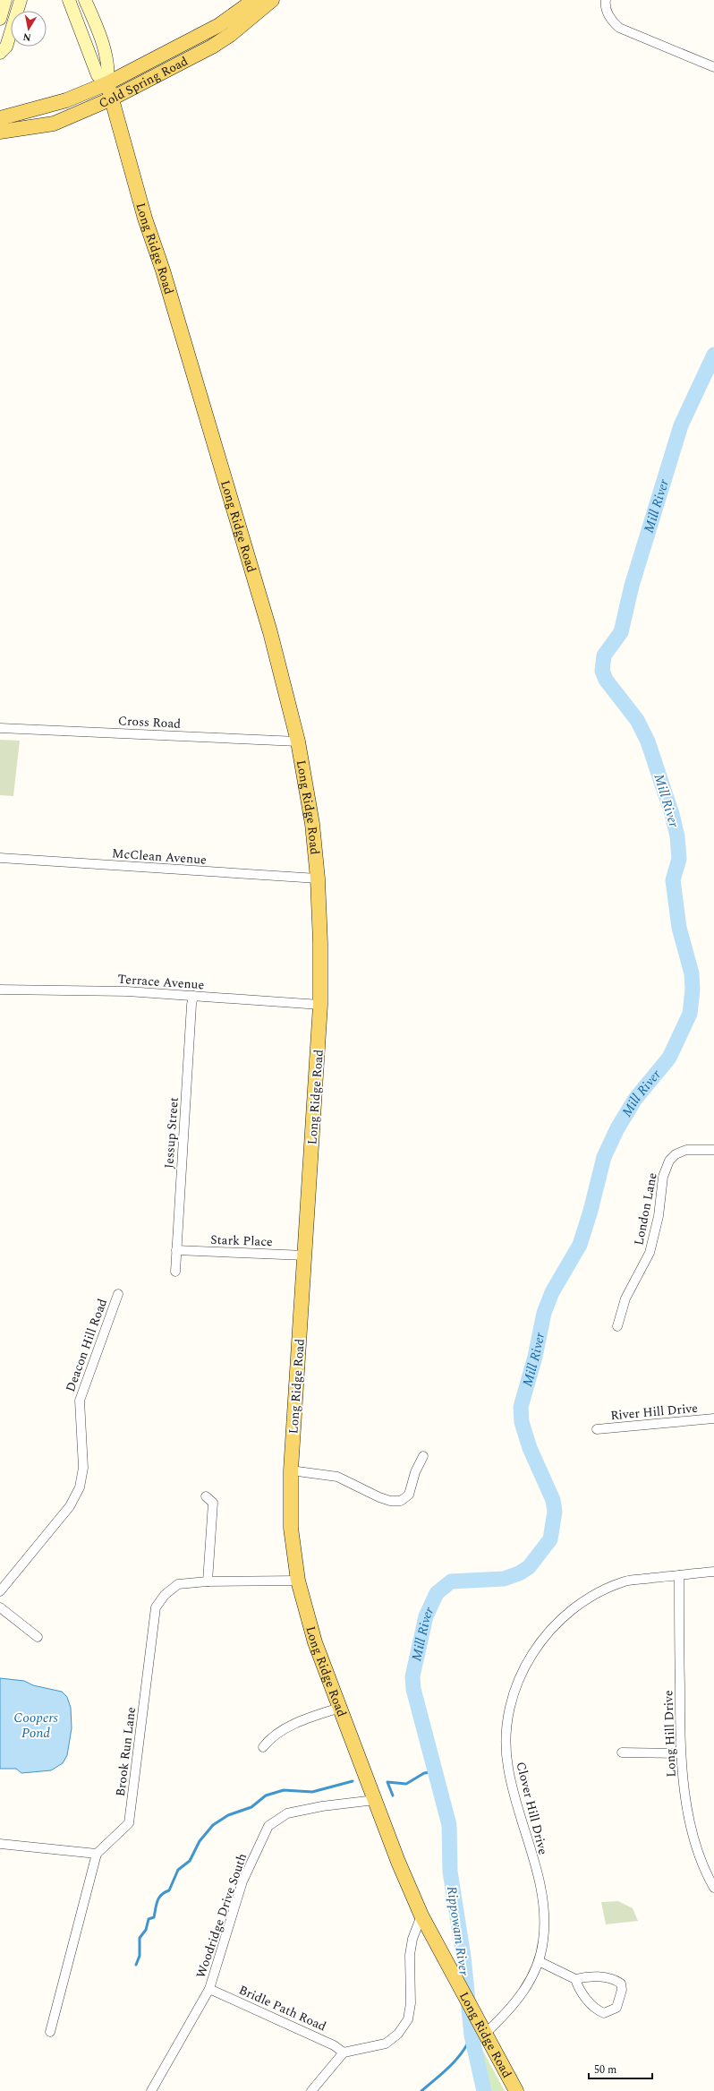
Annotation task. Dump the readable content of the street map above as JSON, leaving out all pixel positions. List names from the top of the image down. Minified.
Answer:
{"streets":{"main road":["Cold Spring Road","Long Ridge Road"],"street":["Cross Road","McClean Avenue","Terrace Avenue","Jessup Street","London Lane","Stark Place","Deacon Hill Road","River Hill Drive","Long Hill Drive","Brook Run Lane","Clover Hill Drive","Woodridge Drive South","Bridle Path Road"]},"crossings":[["Cold Spring Road","Long Ridge Road"],["Long Ridge Road","Cross Road"],["Long Ridge Road","McClean Avenue"],["Long Ridge Road","Terrace Avenue"],["Long Ridge Road","Stark Place"],["Long Ridge Road","Brook Run Lane"],["Long Ridge Road","Clover Hill Drive"],["Long Ridge Road","Woodridge Drive South"],["Terrace Avenue","Jessup Street"],["Jessup Street","Stark Place"],["Long Hill Drive","Clover Hill Drive"],["Woodridge Drive South","Bridle Path Road"]],"water":["Mill River","Coopers Pond","Rippowam River"],"scale_bar":"50 m","north":"bottom"}
